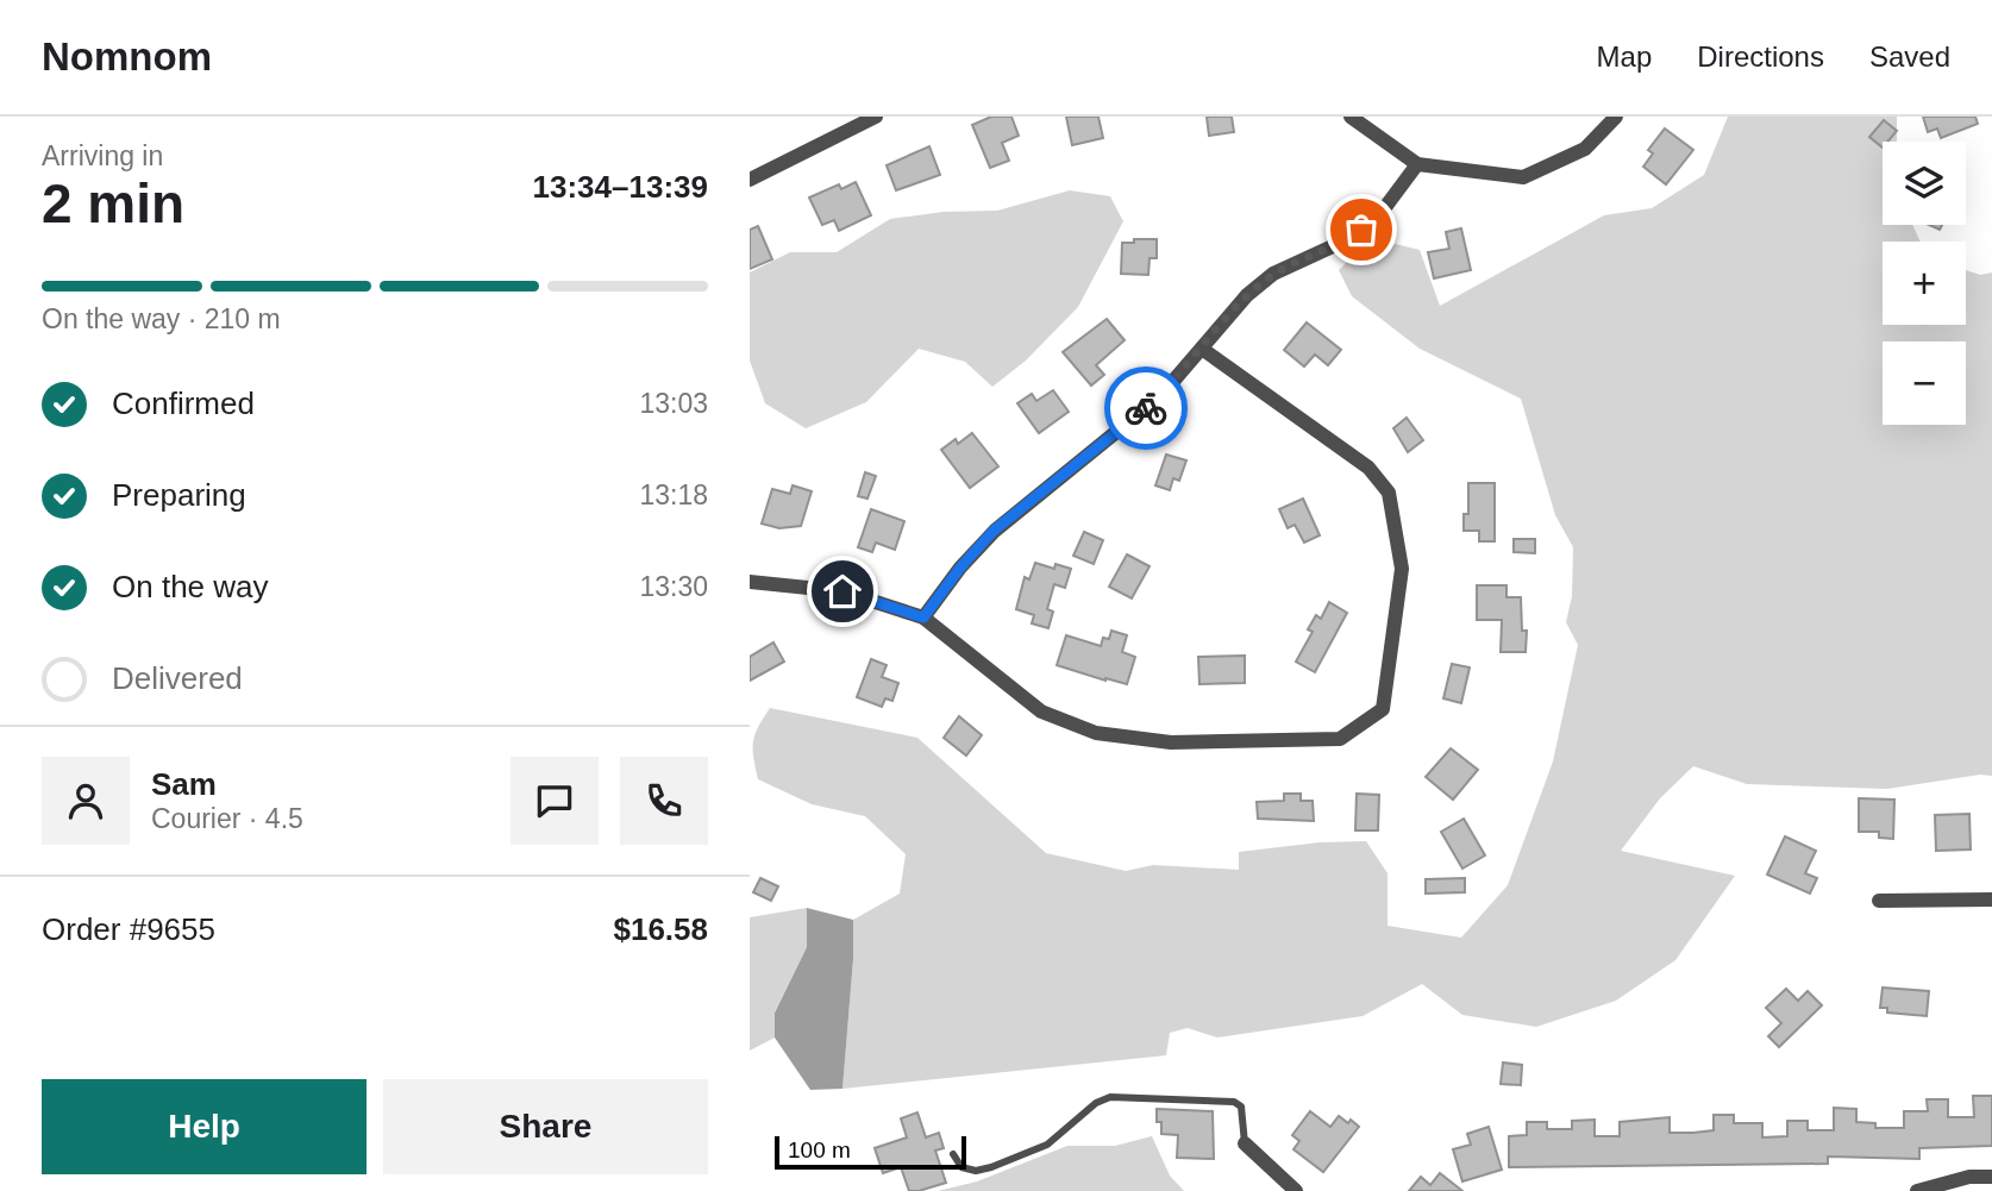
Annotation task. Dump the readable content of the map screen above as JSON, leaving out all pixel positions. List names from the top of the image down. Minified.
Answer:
{"scale_bar":"100 m","page":{"header":"Nomnom","nav":["Map","Directions","Saved"],"heading":["2 min","Arriving in","13:34–13:39"],"panel":["Sam","Courier · 4.5","Order #9655","$16.58"],"map_buttons":["+","−"],"bar":"On the way · 210 m","list":[["Confirmed","13:03"],["Preparing","13:18"],["On the way","13:30"],"Delivered"],"buttons":["Help","Share"],"scale":"100 m"}}
